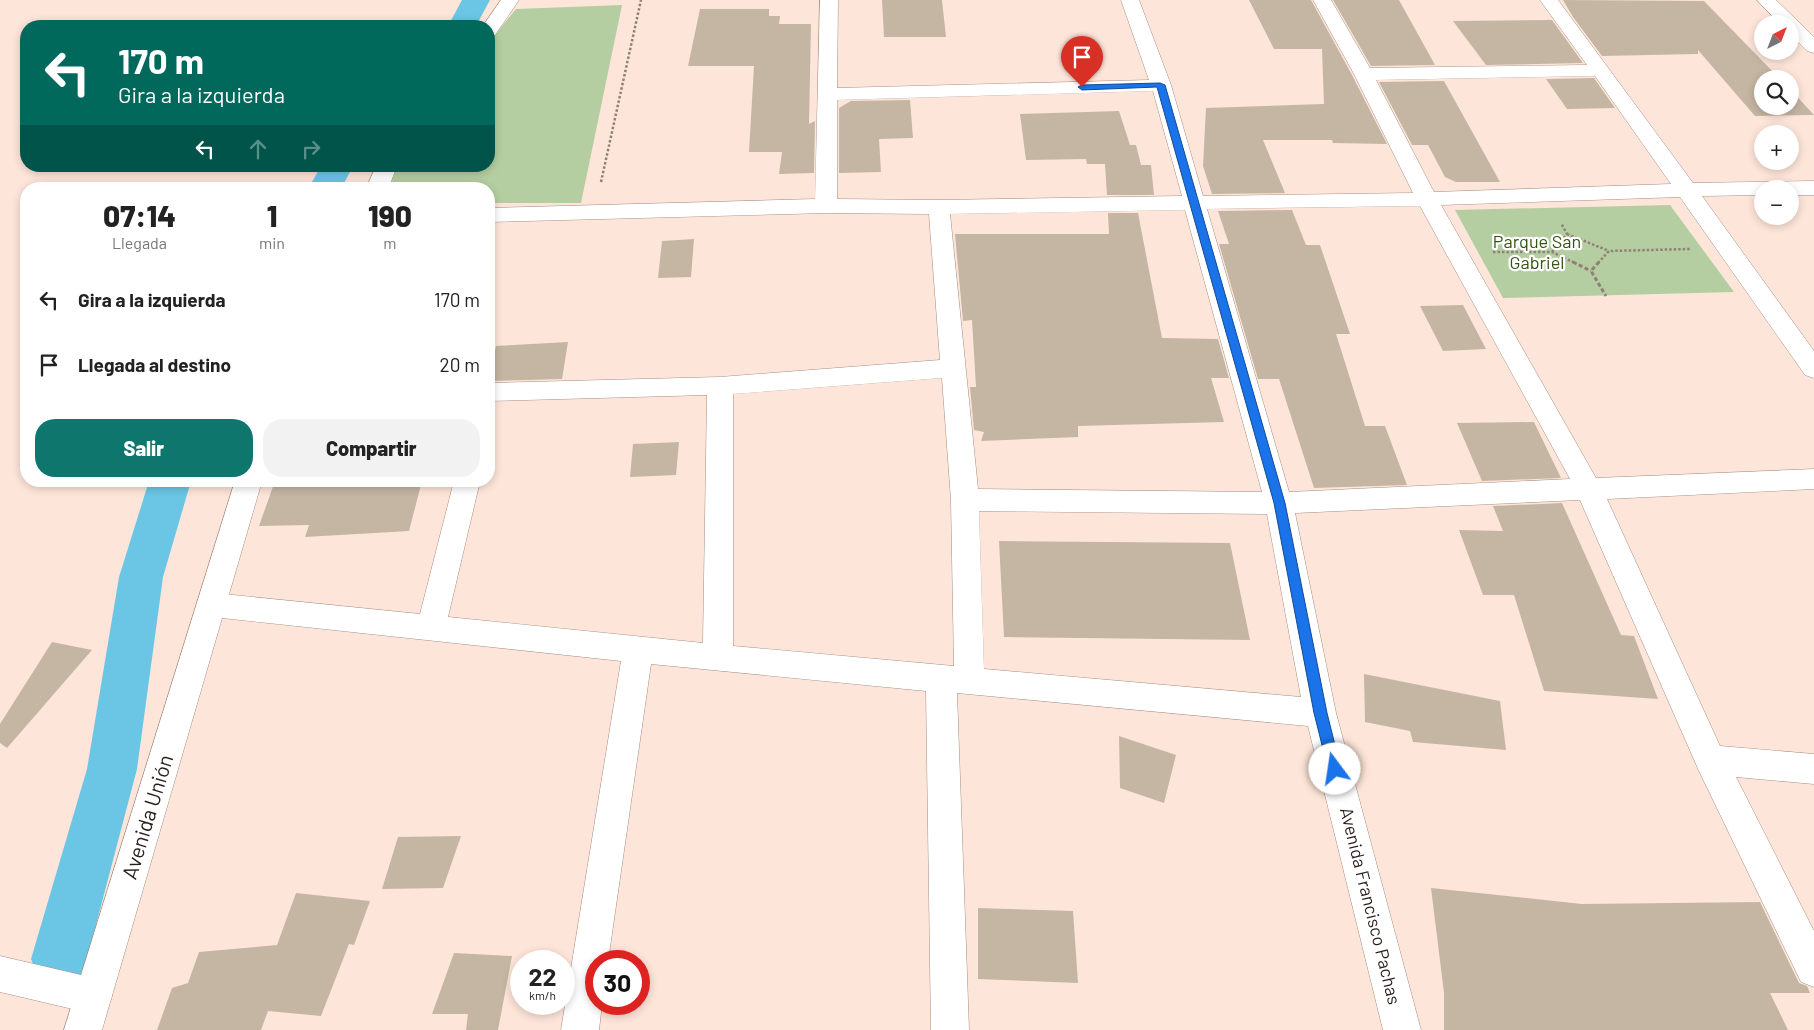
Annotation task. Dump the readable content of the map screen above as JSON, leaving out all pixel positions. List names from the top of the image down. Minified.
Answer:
{"streets":{"street":["Avenida Unión","Avenida Francisco Pachas"]},"parks":["Parque San Gabriel"],"north":"top right","page":{"map_buttons":["+","−"],"turn":["170 m","Gira a la izquierda"],"eta":["07:14","Llegada","1","min","190","m"],"list":[{"name":"Gira a la izquierda","value":"170 m"},{"name":"Llegada al destino","value":"20 m"}],"buttons":["Salir","Compartir"],"speed":"22 km/h","limit":"30"}}
